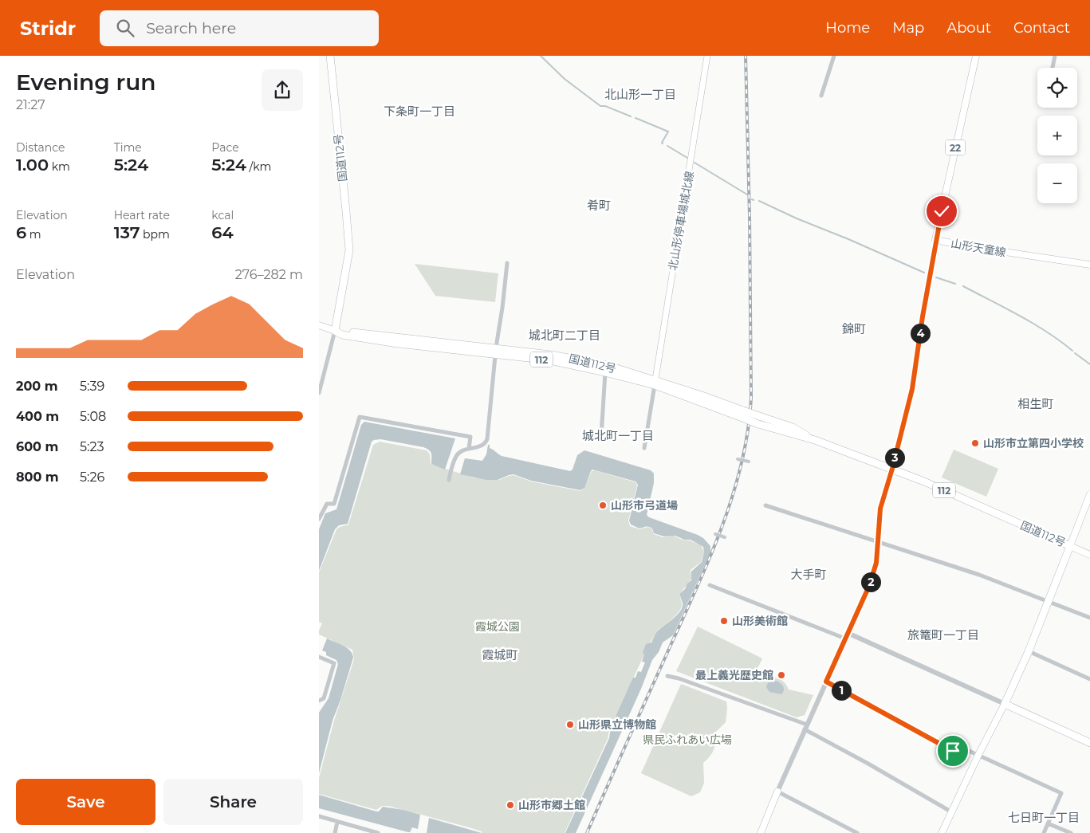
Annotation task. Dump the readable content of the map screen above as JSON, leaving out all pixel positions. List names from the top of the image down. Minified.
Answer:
{"streets":{"highway":["国道112号","112"],"main road":["22","北山形停車場城北線","山形天童線"]},"crossings":[["国道112号","北山形停車場城北線"]],"districts":["北山形一丁目","下条町一丁目","肴町","錦町","城北町二丁目","相生町","城北町一丁目","大手町","旅篭町一丁目","霞城町","七日町一丁目"],"parks":["霞城公園","県民ふれあい広場"],"places":["山形市立第四小学校","山形市弓道場","山形美術館","最上義光歴史館","山形県立博物館","山形市郷土館"],"page":{"header":"Stridr","search":"Search here","nav":["Home","Map","About","Contact"],"heading":["Evening run","21:27"],"map_buttons":["+","−"],"stats":[["Distance","1.00 km"],["Time","5:24"],["Pace","5:24 /km"],["Elevation","6 m"],["Heart rate","137 bpm"],["kcal","64"]],"chart":["Elevation","276–282 m"],"pins":["4","3","2","1"],"list":[{"name":"200 m","note":"5:39"},{"name":"400 m","note":"5:08"},{"name":"600 m","note":"5:23"},{"name":"800 m","note":"5:26"}],"buttons":["Save","Share"]}}
